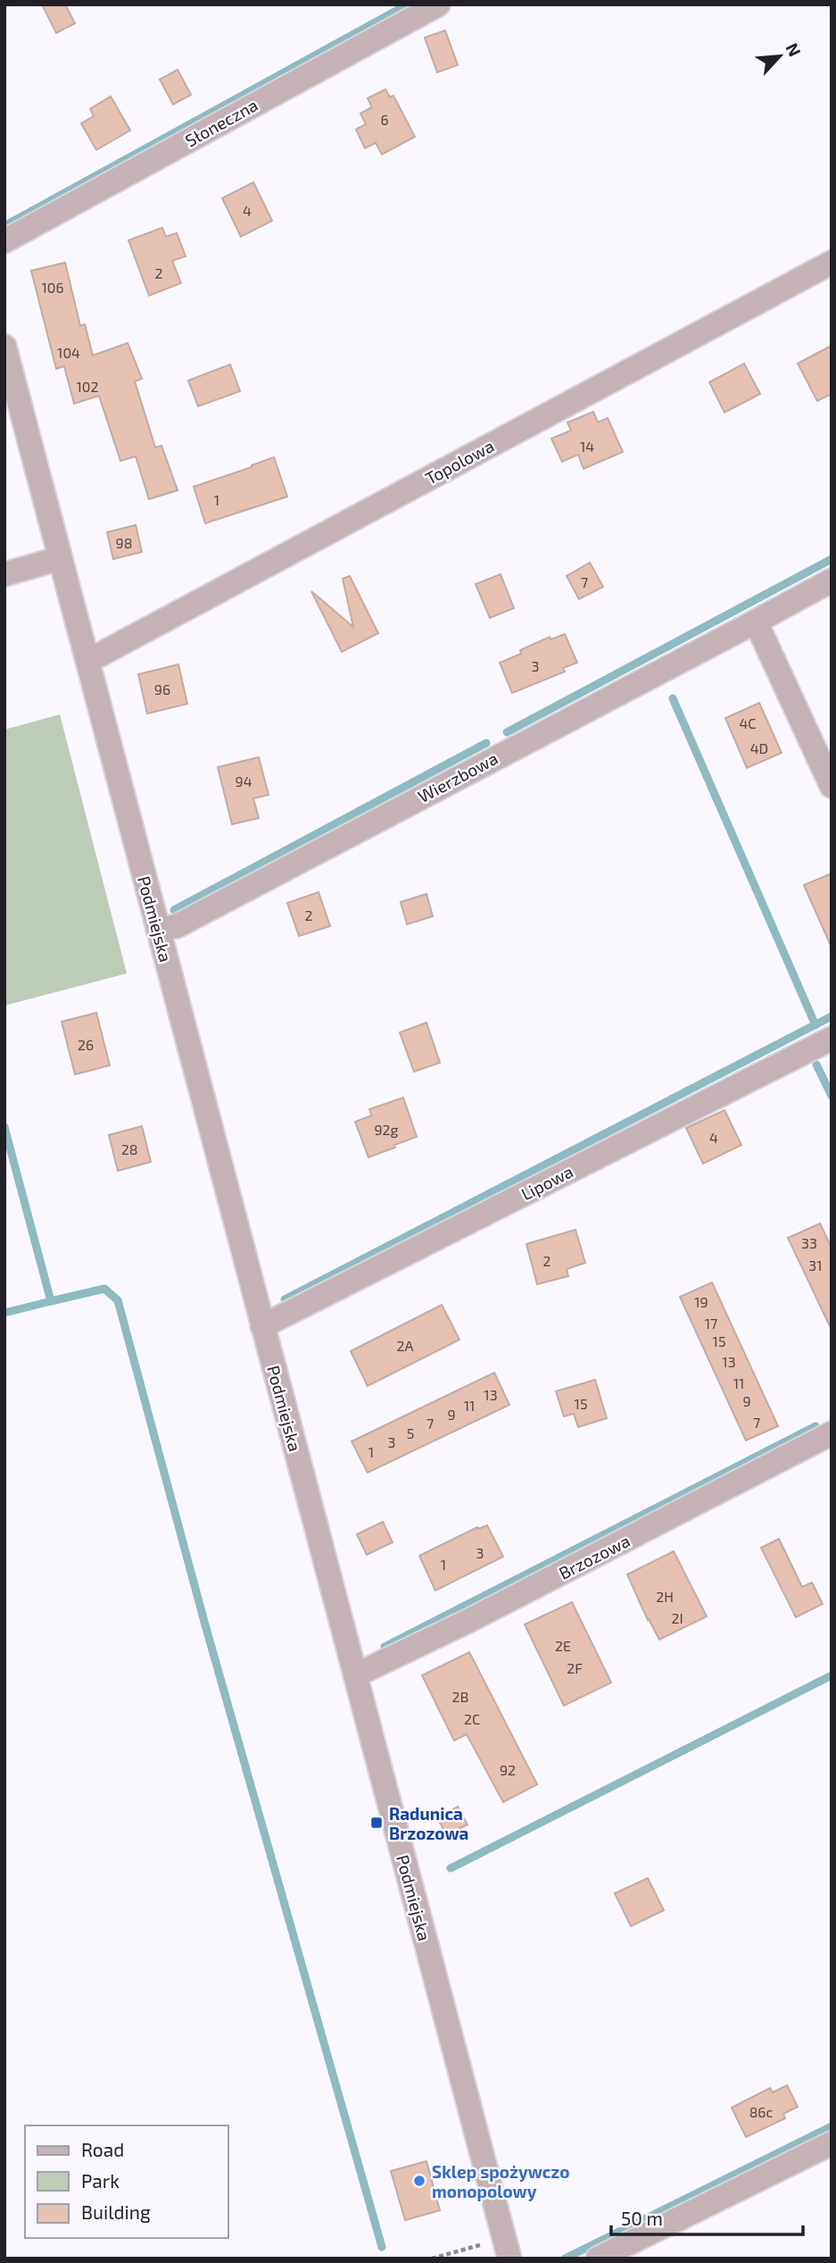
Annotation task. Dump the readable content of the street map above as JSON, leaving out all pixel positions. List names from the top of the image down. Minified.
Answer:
{"streets":{"street":["Słoneczna","Topolowa","Wierzbowa","Podmiejska","Lipowa","Brzozowa"]},"crossings":[["Topolowa","Podmiejska"],["Wierzbowa","Podmiejska"],["Podmiejska","Lipowa"],["Podmiejska","Brzozowa"]],"places":{"transit":["Radunica Brzozowa"],"other":["Sklep spożywczo monopolowy"]},"house_numbers":["6","4","2","106","104","102","14","1","98","7","3","96","4C","4D","94","2","26","92g","4","28","33","2","31","19","17","15","2A","13","11","13","9","15","11","9","7","7","5","3","1","3","1","2H","2I","2E","2F","2B","2C","92","86c"],"legend":["Road","Park","Building"],"scale_bar":"50 m","north":"top right"}
